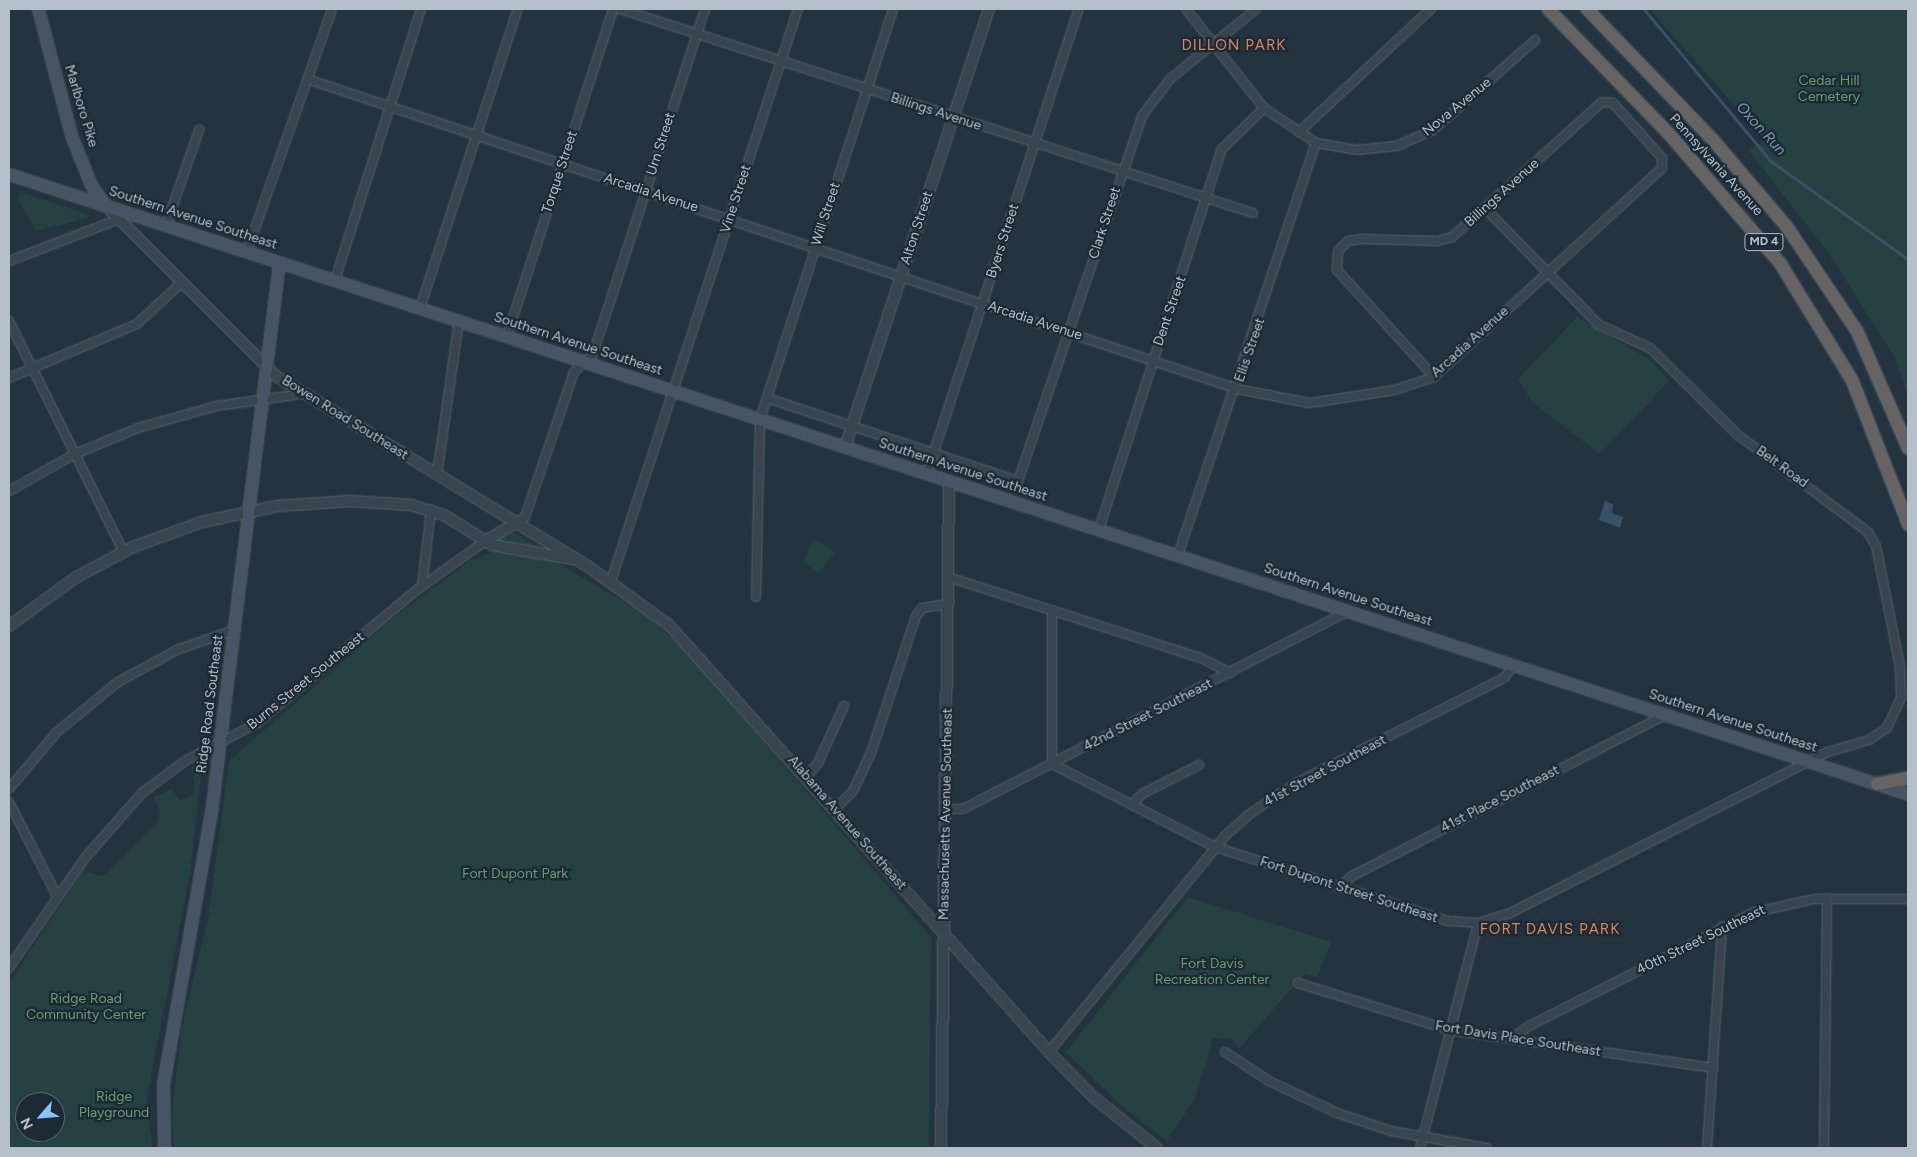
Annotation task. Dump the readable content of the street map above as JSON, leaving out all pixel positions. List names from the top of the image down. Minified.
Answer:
{"streets":{"highway":["Pennsylvania Avenue","MD 4"],"main road":["Marlboro Pike","Southern Avenue Southeast","Ridge Road Southeast"],"street":["Nova Avenue","Billings Avenue","Urn Street","Torque Street","Arcadia Avenue","Vine Street","Will Street","Clark Street","Alton Street","Byers Street","Dent Street","Ellis Street","Bowen Road Southeast","Belt Road","Burns Street Southeast","42nd Street Southeast","41st Street Southeast","41st Place Southeast","Massachusetts Avenue Southeast","Alabama Avenue Southeast","Fort Dupont Street Southeast","40th Street Southeast","Fort Davis Place Southeast"]},"crossings":[["Marlboro Pike","Southern Avenue Southeast"],["Marlboro Pike","Bowen Road Southeast"],["Nova Avenue","Clark Street"],["Nova Avenue","Dent Street"],["Nova Avenue","Ellis Street"],["Billings Avenue","Urn Street"],["Billings Avenue","Arcadia Avenue"],["Billings Avenue","Vine Street"],["Billings Avenue","Will Street"],["Billings Avenue","Clark Street"],["Billings Avenue","Alton Street"],["Billings Avenue","Byers Street"],["Billings Avenue","Dent Street"],["Billings Avenue","Belt Road"],["Urn Street","Arcadia Avenue"],["Urn Street","Southern Avenue Southeast"],["Urn Street","Bowen Road Southeast"],["Urn Street","Burns Street Southeast"],["Urn Street","Alabama Avenue Southeast"],["Torque Street","Arcadia Avenue"],["Torque Street","Southern Avenue Southeast"],["Arcadia Avenue","Vine Street"],["Arcadia Avenue","Will Street"],["Arcadia Avenue","Clark Street"],["Arcadia Avenue","Alton Street"],["Arcadia Avenue","Byers Street"],["Arcadia Avenue","Dent Street"],["Arcadia Avenue","Ellis Street"],["Arcadia Avenue","Belt Road"],["Vine Street","Southern Avenue Southeast"],["Vine Street","Alabama Avenue Southeast"],["Will Street","Southern Avenue Southeast"],["Southern Avenue Southeast","Alton Street"],["Southern Avenue Southeast","Byers Street"],["Southern Avenue Southeast","Dent Street"],["Southern Avenue Southeast","Ellis Street"],["Southern Avenue Southeast","Bowen Road Southeast"],["Southern Avenue Southeast","Belt Road"],["Southern Avenue Southeast","Ridge Road Southeast"],["Southern Avenue Southeast","42nd Street Southeast"],["Southern Avenue Southeast","41st Street Southeast"],["Southern Avenue Southeast","41st Place Southeast"],["Southern Avenue Southeast","Massachusetts Avenue Southeast"],["Southern Avenue Southeast","Fort Dupont Street Southeast"],["Clark Street","Byers Street"],["Bowen Road Southeast","Burns Street Southeast"],["Bowen Road Southeast","Ridge Road Southeast"],["Bowen Road Southeast","Alabama Avenue Southeast"],["Belt Road","Fort Dupont Street Southeast"],["Burns Street Southeast","Ridge Road Southeast"],["Burns Street Southeast","Alabama Avenue Southeast"],["42nd Street Southeast","Massachusetts Avenue Southeast"],["42nd Street Southeast","Fort Dupont Street Southeast"],["41st Street Southeast","Alabama Avenue Southeast"],["41st Street Southeast","Fort Dupont Street Southeast"],["41st Place Southeast","Fort Dupont Street Southeast"],["Massachusetts Avenue Southeast","Alabama Avenue Southeast"],["40th Street Southeast","Fort Davis Place Southeast"]],"districts":["DILLON PARK","FORT DAVIS PARK"],"water":["Oxon Run"],"parks":["Cedar Hill Cemetery","Fort Dupont Park","Fort Davis Recreation Center","Ridge Road Community Center","Ridge Playground"],"north":"bottom left"}
